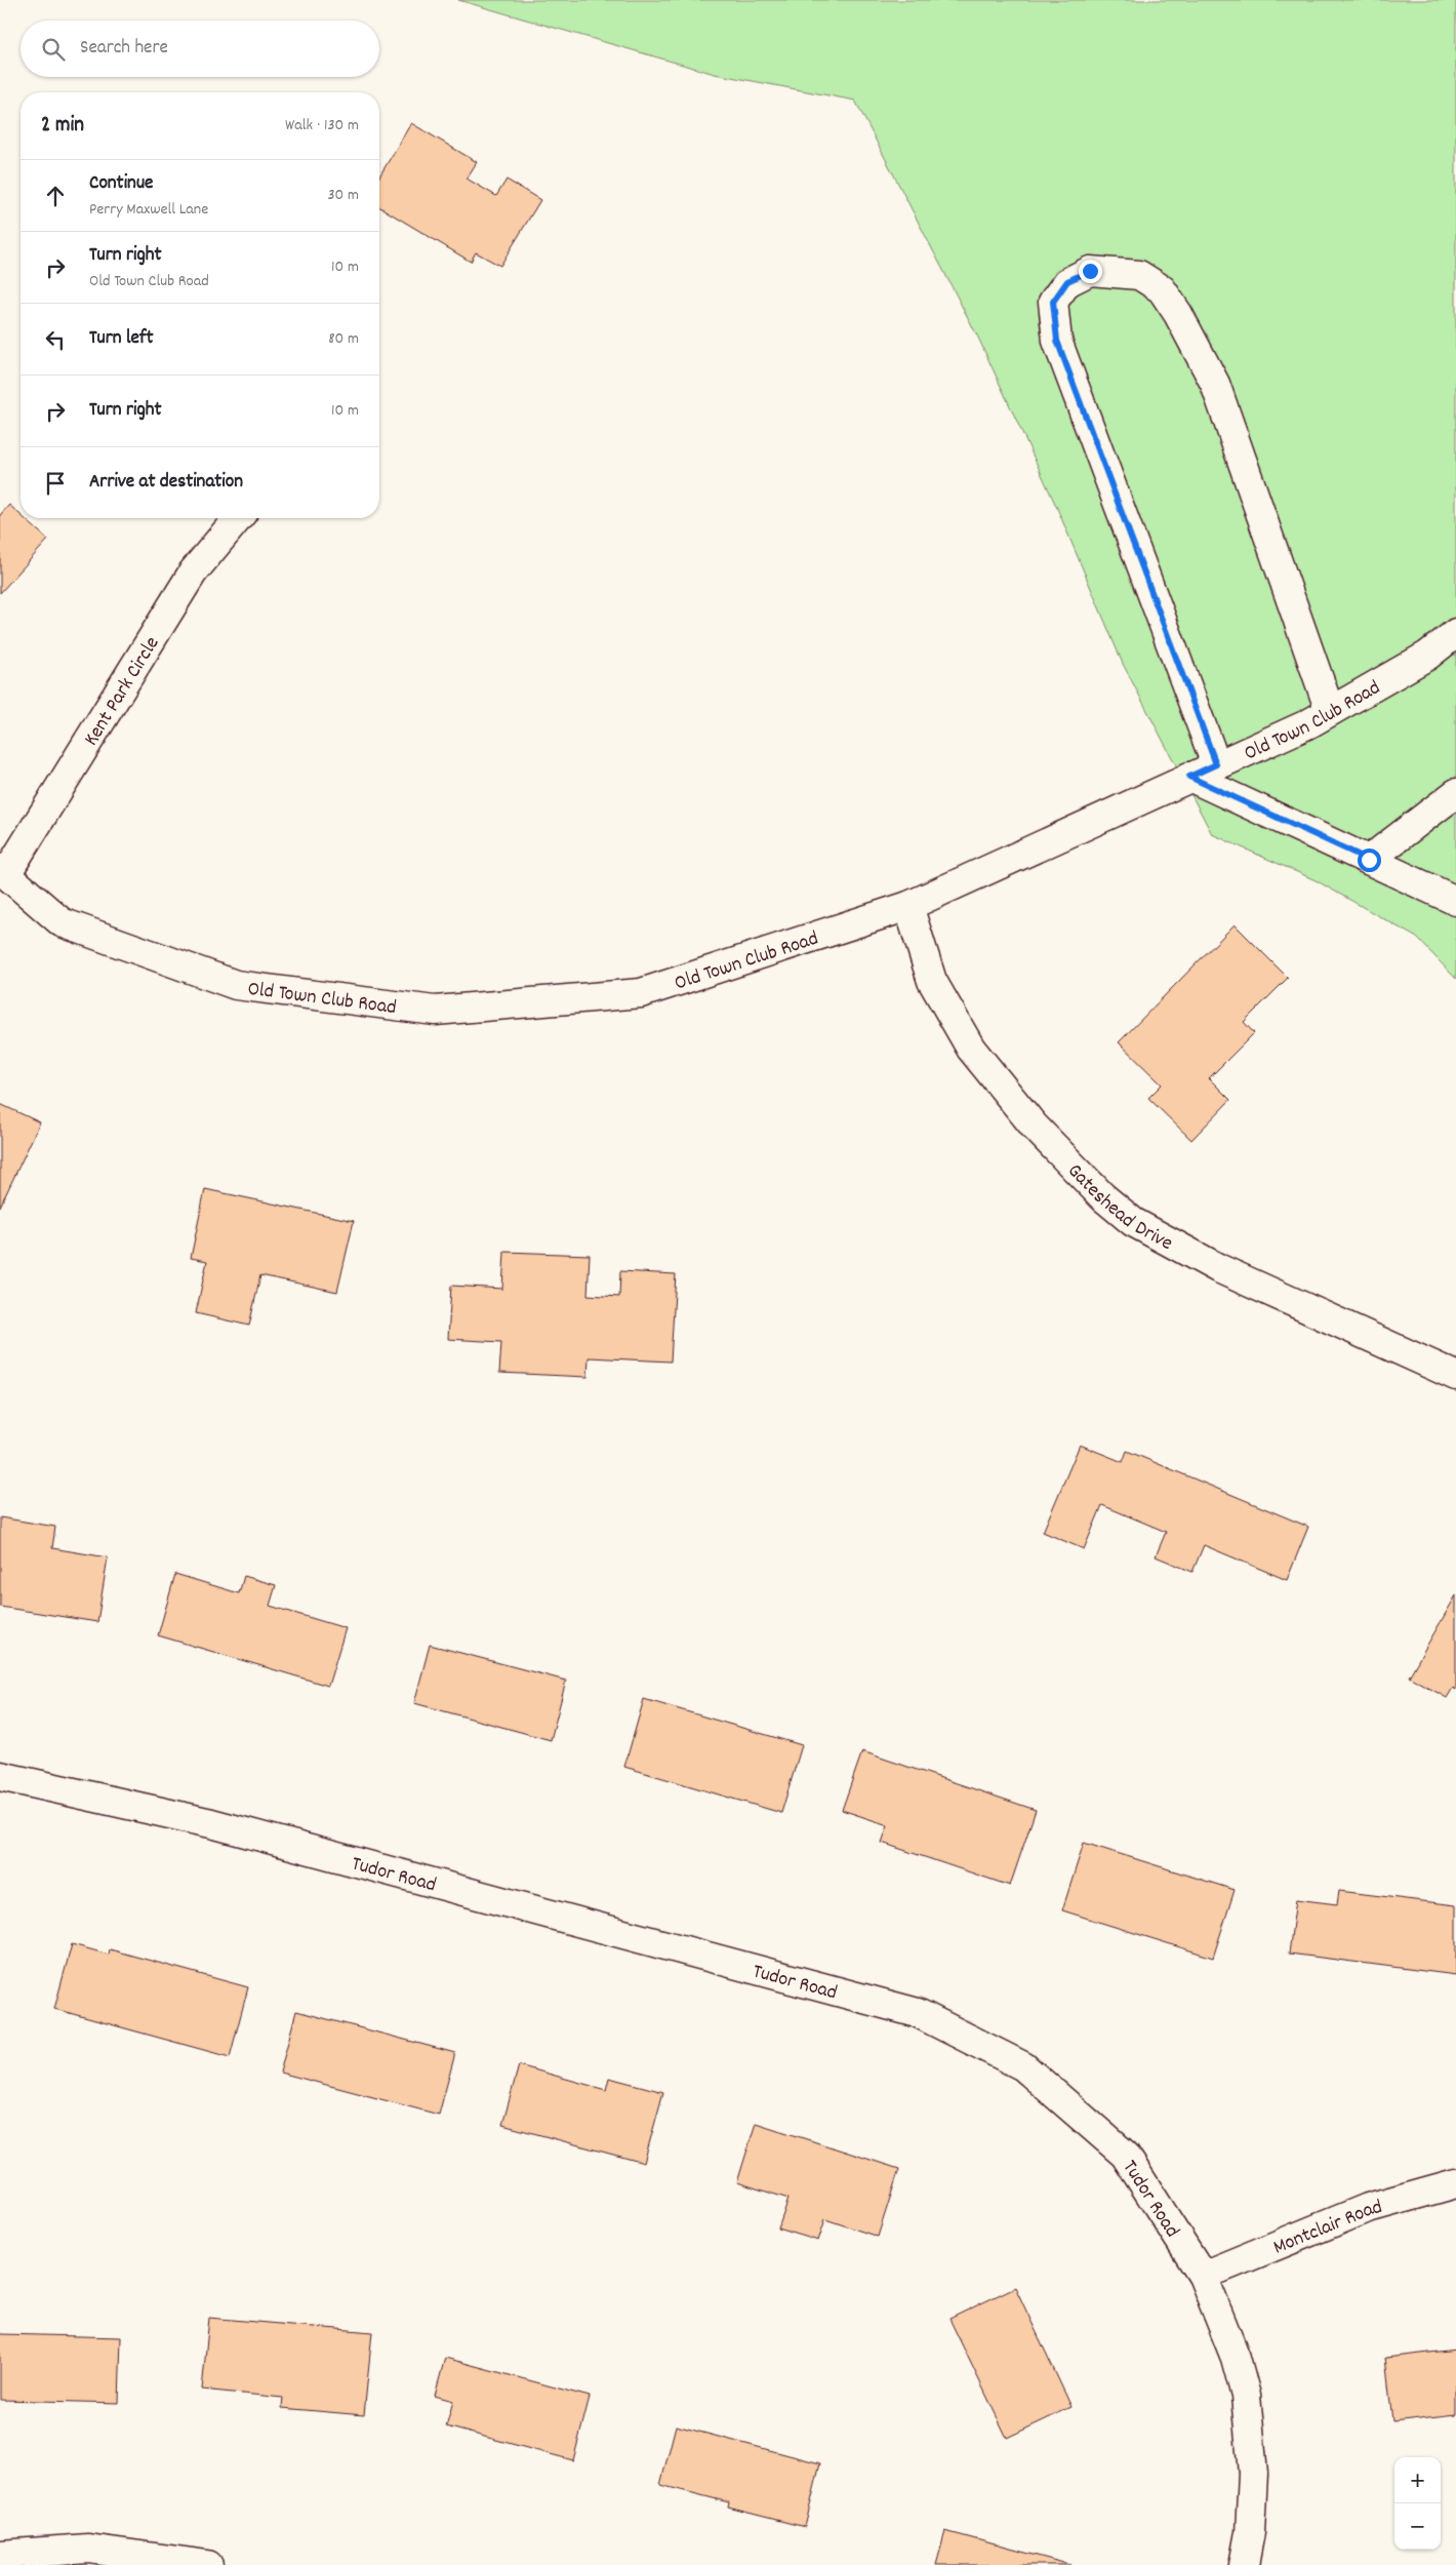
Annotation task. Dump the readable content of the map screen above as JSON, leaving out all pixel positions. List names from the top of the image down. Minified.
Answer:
{"streets":{"street":["Kent Park Circle","Old Town Club Road","Gateshead Drive","Tudor Road","Montclair Road"]},"crossings":[["Kent Park Circle","Old Town Club Road"],["Old Town Club Road","Gateshead Drive"],["Tudor Road","Montclair Road"]],"page":{"search":"Search here","heading":["2 min","Walk · 130 m"],"list":[["Continue","Perry Maxwell Lane","30 m"],["Turn right","Old Town Club Road","10 m"],["Turn left","80 m"],["Turn right","10 m"],"Arrive at destination"],"map_buttons":["+","−"]}}
